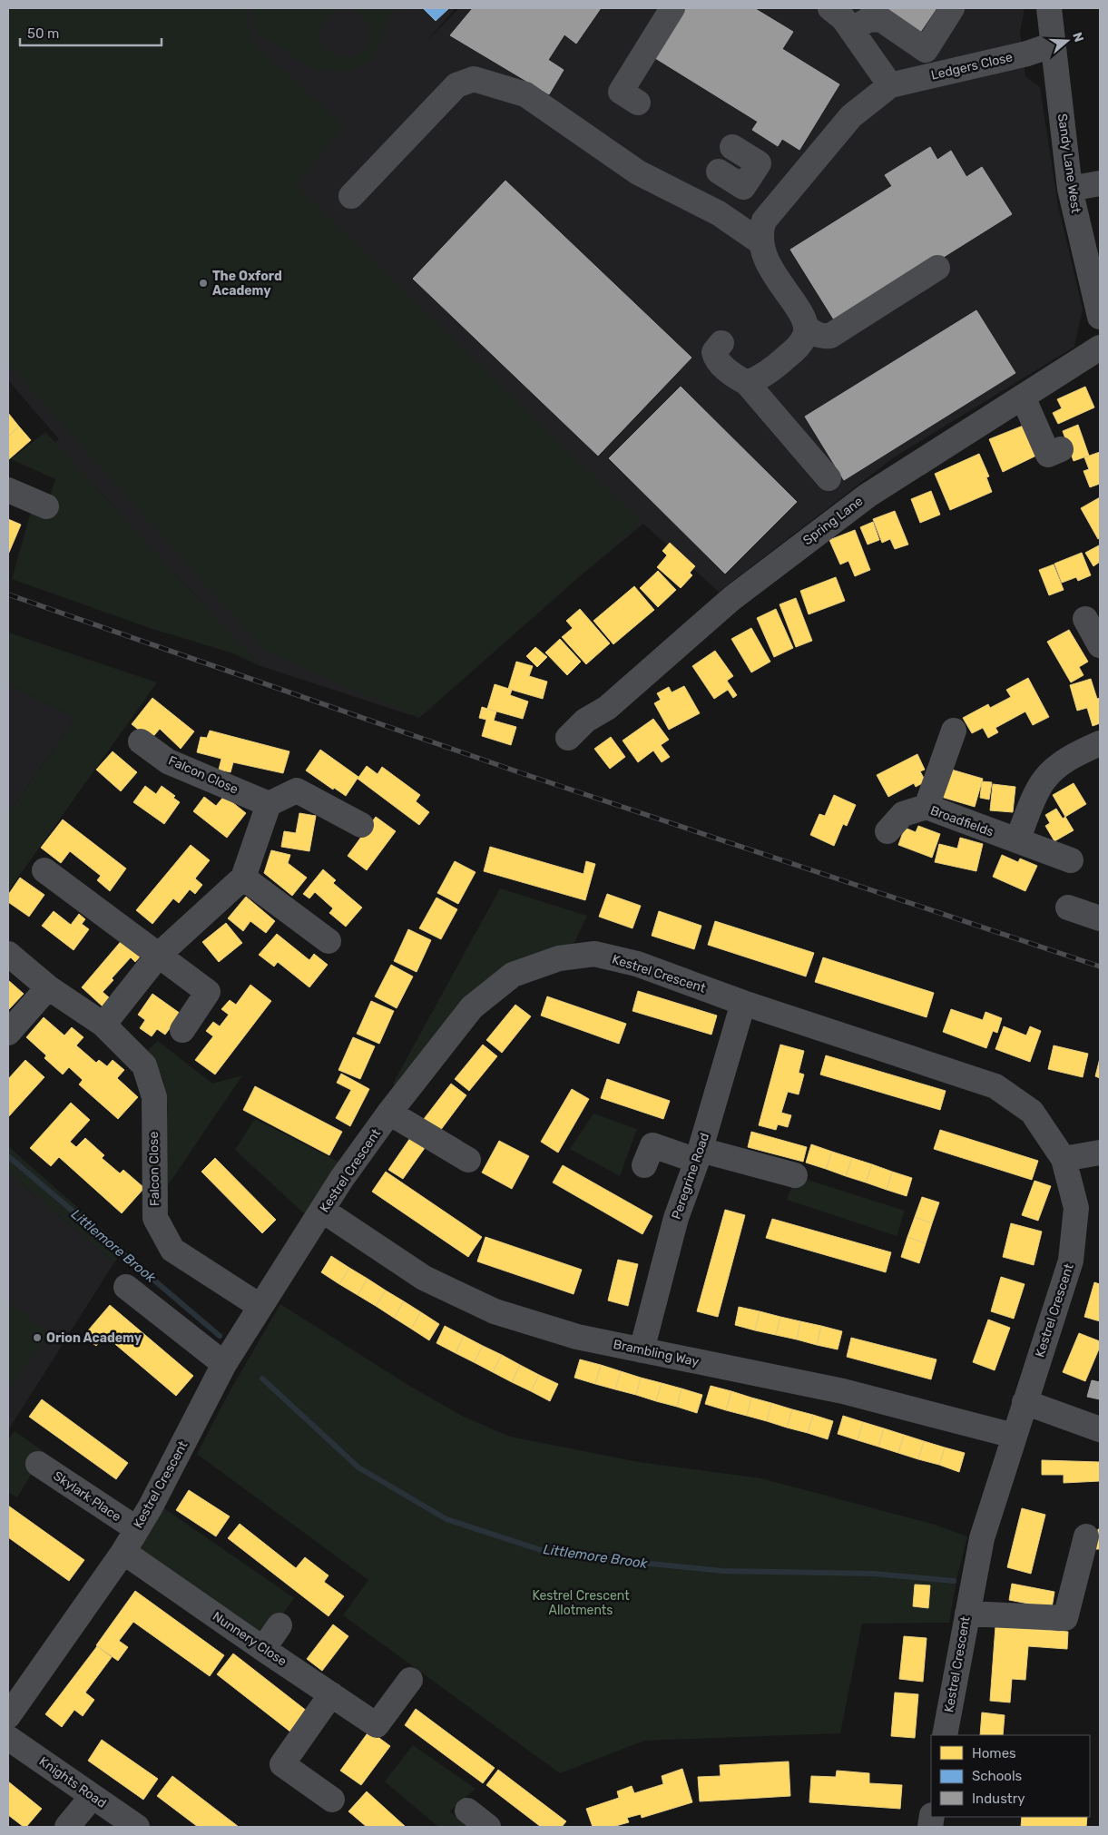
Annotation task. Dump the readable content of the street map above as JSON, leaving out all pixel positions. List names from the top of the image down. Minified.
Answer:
{"streets":{"street":["Ledgers Close","Sandy Lane West","Spring Lane","Falcon Close","Broadfields","Kestrel Crescent","Peregrine Road","Brambling Way","Skylark Place","Nunnery Close","Knights Road"]},"crossings":[["Ledgers Close","Sandy Lane West"],["Falcon Close","Kestrel Crescent"],["Kestrel Crescent","Peregrine Road"],["Kestrel Crescent","Brambling Way"],["Kestrel Crescent","Skylark Place"],["Kestrel Crescent","Nunnery Close"],["Peregrine Road","Brambling Way"]],"water":["Littlemore Brook"],"parks":["Kestrel Crescent Allotments"],"places":["The Oxford Academy","Orion Academy"],"legend":["Homes","Schools","Industry"],"scale_bar":"50 m","north":"right"}
